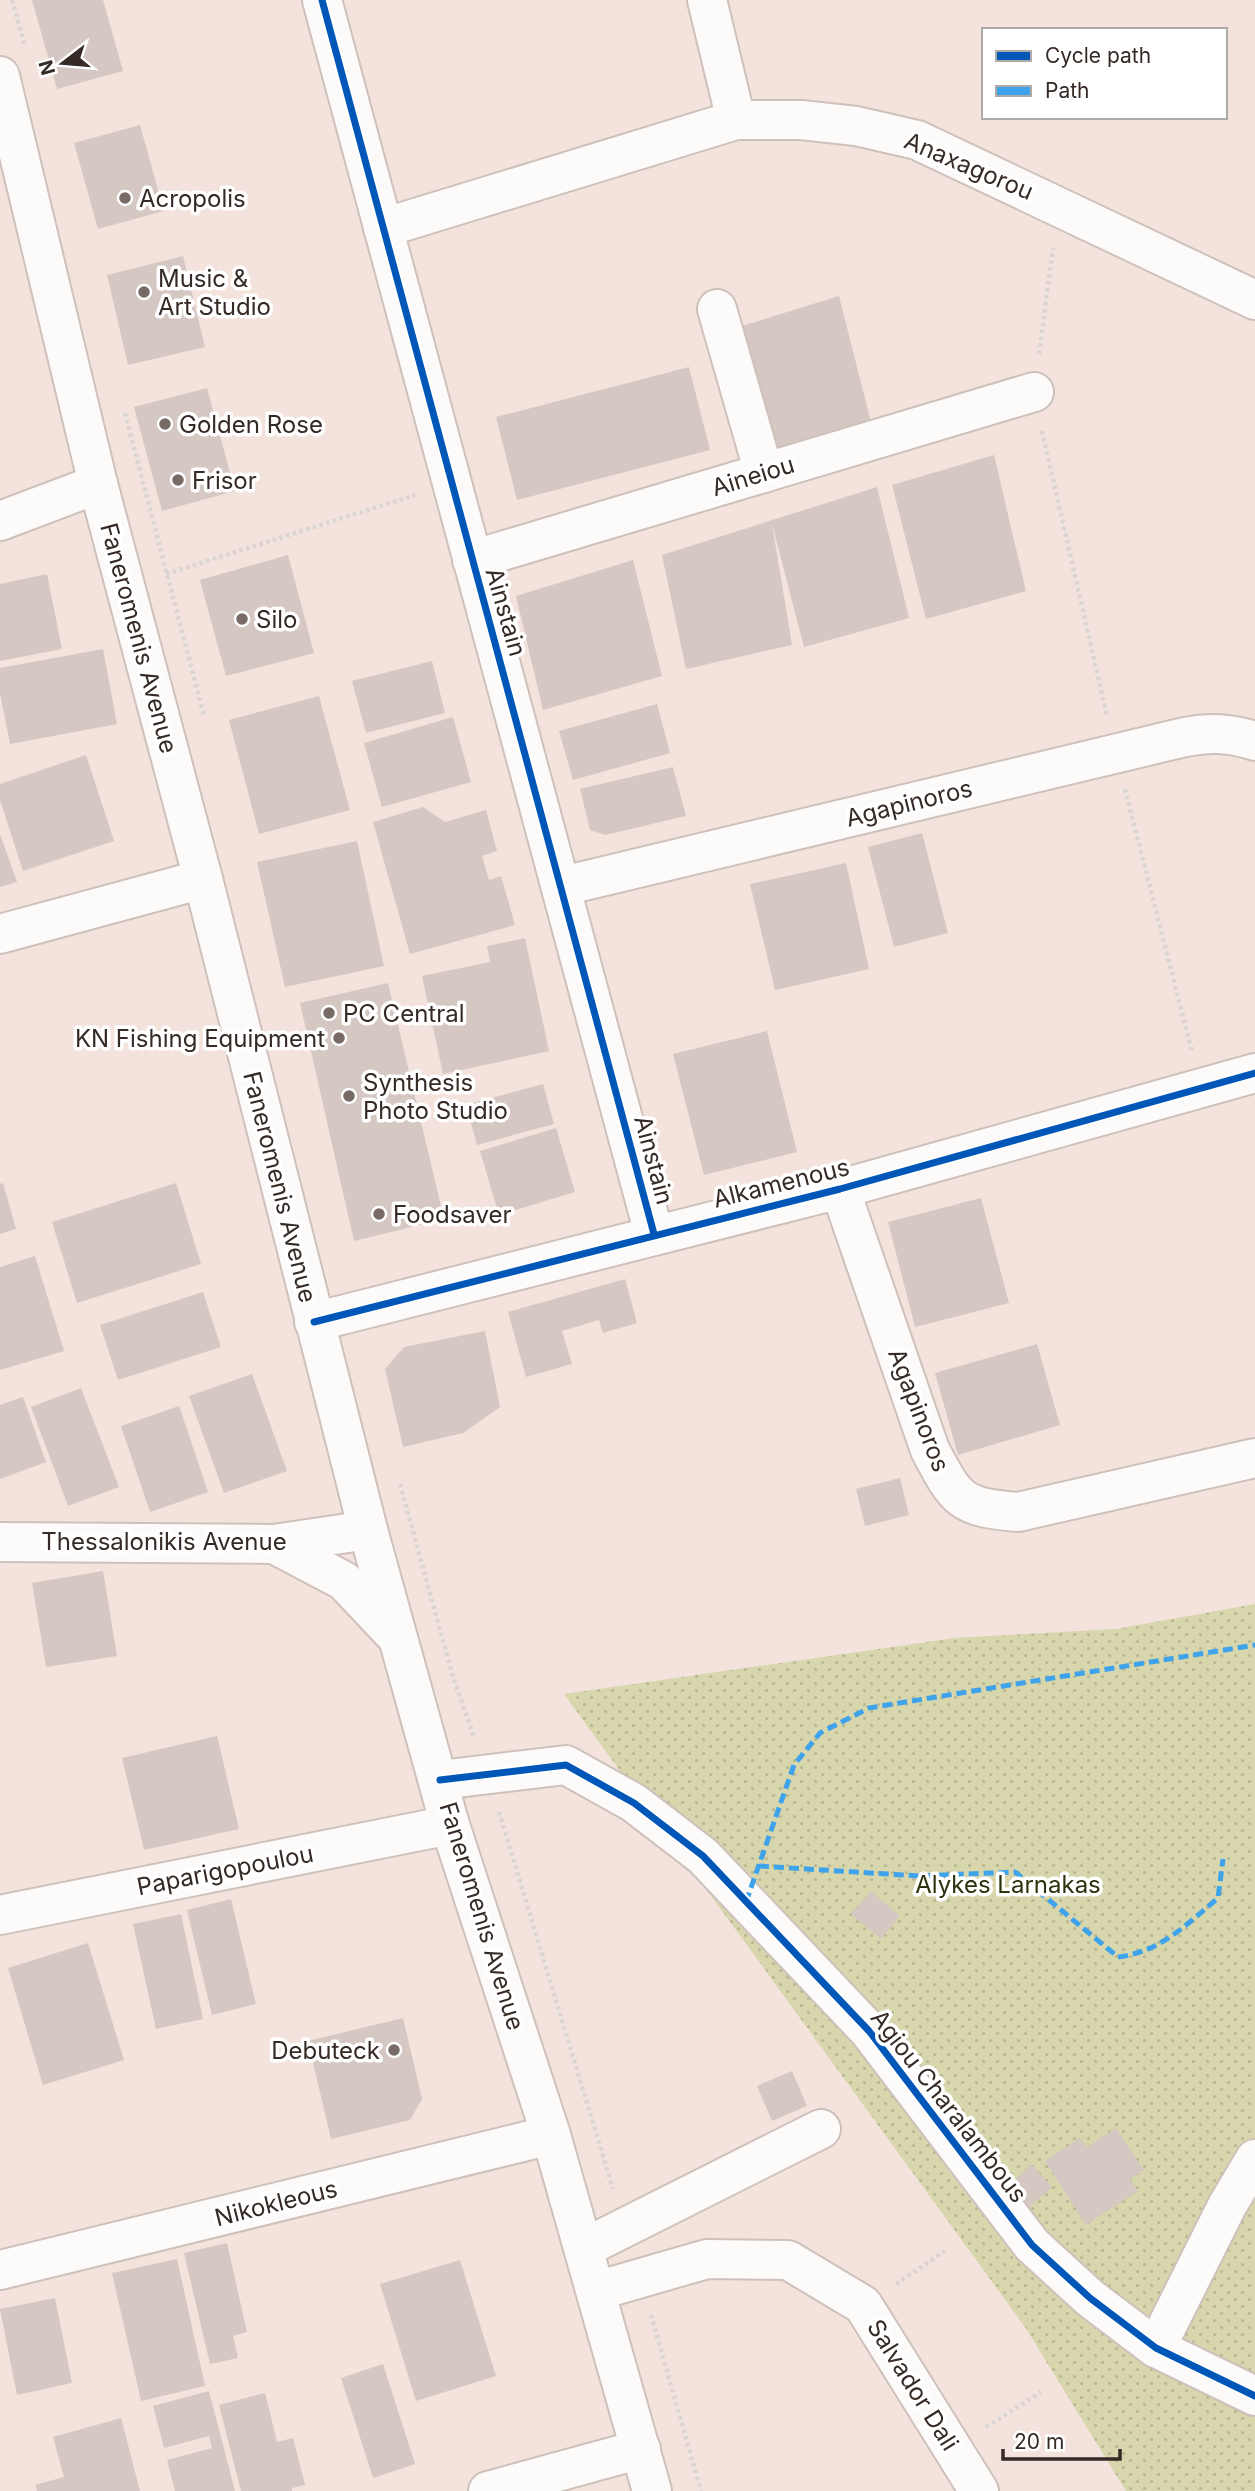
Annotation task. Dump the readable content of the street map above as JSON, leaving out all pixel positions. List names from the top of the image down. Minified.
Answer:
{"streets":{"street":["Anaxagorou","Aineiou","Ainstain","Faneromenis Avenue","Agapinoros","Alkamenous","Thessalonikis Avenue","Paparigopoulou","Agiou Charalambous","Nikokleous","Salvador Dali"]},"crossings":[["Anaxagorou","Ainstain"],["Aineiou","Ainstain"],["Ainstain","Agapinoros"],["Ainstain","Alkamenous"],["Faneromenis Avenue","Alkamenous"],["Faneromenis Avenue","Thessalonikis Avenue"],["Faneromenis Avenue","Paparigopoulou"],["Faneromenis Avenue","Agiou Charalambous"],["Faneromenis Avenue","Nikokleous"],["Faneromenis Avenue","Salvador Dali"],["Agapinoros","Alkamenous"]],"parks":["Alykes Larnakas"],"places":["Acropolis","Music & Art Studio","Golden Rose","Frisor","Silo","PC Central","KN Fishing Equipment","Synthesis Photo Studio","Foodsaver","Debuteck"],"legend":["Cycle path","Path"],"scale_bar":"20 m","north":"left"}
